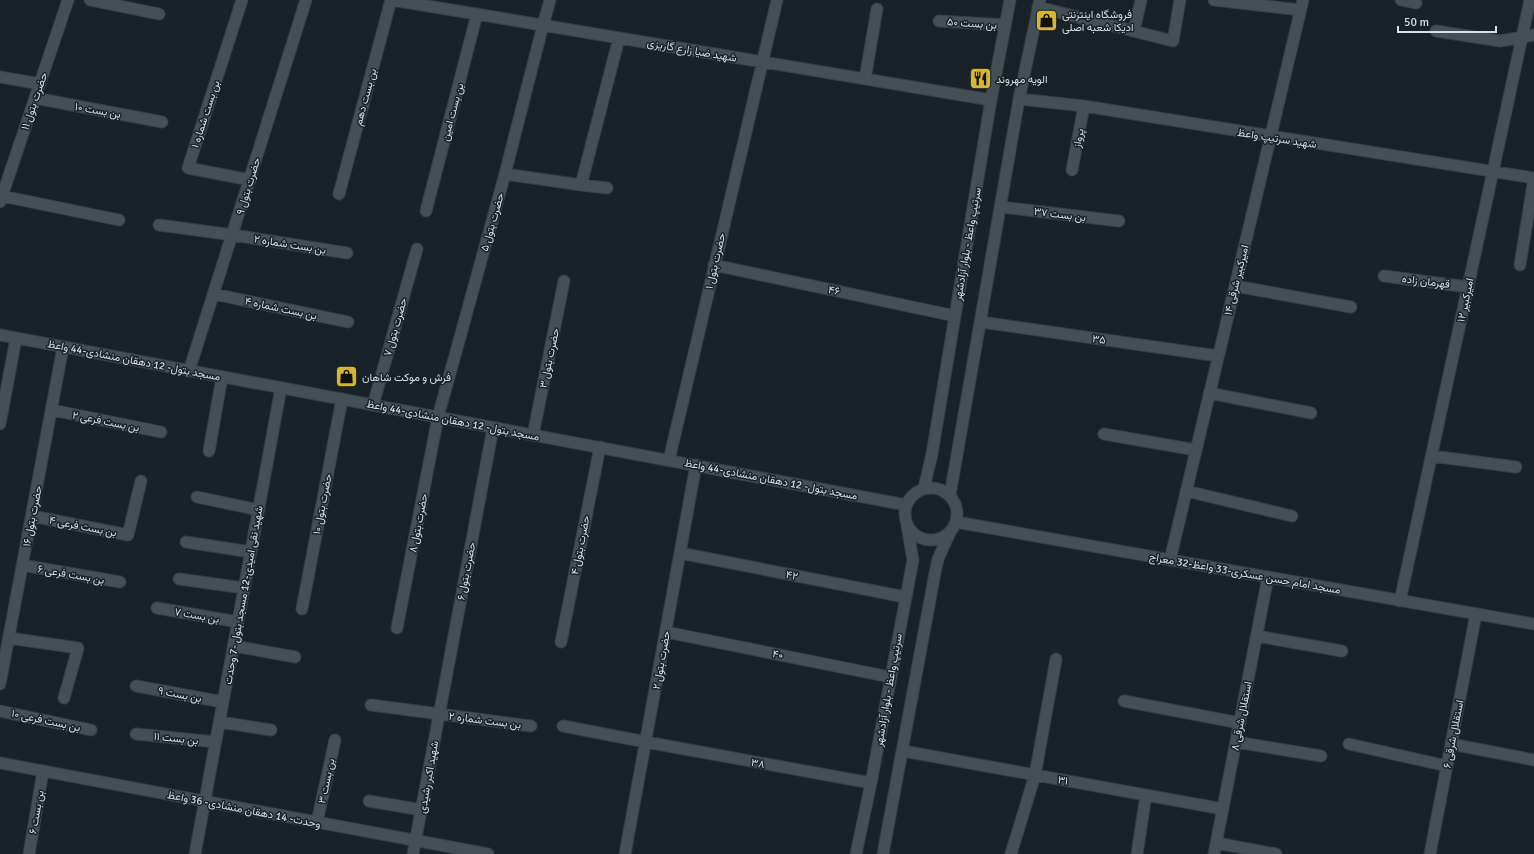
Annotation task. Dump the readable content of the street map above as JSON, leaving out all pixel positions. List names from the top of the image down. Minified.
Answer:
{"streets":{"street":["بن بست ۵۰","شهید ضیا زارع گاریزی","بن بست دهم","حضرت بتول ۱۱","بن بست ۱۰","بن بست امین","بن بست شماره ۱","پرواز","شهید سرتیپ واعظ","حضرت بتول ۹","بن بست ۳۷","حضرت بتول ۵","بن بست شماره ۲","سرتیپ واعظ - بلوار آزادشهر","حضرت بتول ۱","۱۴ امیرکبیر شرقی","قهرمان زاده","۴۶","امیرکبیر ۱۲","بن بست شماره ۴","حضرت بتول ۷","۳۵","حضرت بتول ۳","مسجد بتول- 12 دهقان منشادی-44 واعظ","بن بست فرعی ۲","حضرت بتول ۱۰","حضرت بتول ۱۶","حضرت بتول ۸","بن بست فرعی ۴","حضرت بتول ۴","حضرت بتول ۶","مسجد امام حسن عسکری-33 واعظ-32 معراج","بن بست فرعی ۶","۴۲","شهید نقی امیدی-12 مسجد بتول -7 وحدت","بن بست ۷","۴۰","حضرت بتول ۲","بن بست ۹","استقلال شرقی ۸","بن بست فرعی ۱۰","استقلال شرقی ۶","بن بست ۱۱","۳۸","شهید اکبر رشیدی","۳۱","بن بست ۳","وحدت- 14 دهقان منشادی- 36 واعظ","بن بست ۶"]},"crossings":[["بن بست ۵۰","سرتیپ واعظ - بلوار آزادشهر"],["شهید ضیا زارع گاریزی","بن بست دهم"],["شهید ضیا زارع گاریزی","بن بست امین"],["شهید ضیا زارع گاریزی","حضرت بتول ۵"],["شهید ضیا زارع گاریزی","سرتیپ واعظ - بلوار آزادشهر"],["شهید ضیا زارع گاریزی","حضرت بتول ۱"],["حضرت بتول ۱۱","بن بست ۱۰"],["بن بست شماره ۱","حضرت بتول ۹"],["پرواز","شهید سرتیپ واعظ"],["شهید سرتیپ واعظ","۱۴ امیرکبیر شرقی"],["شهید سرتیپ واعظ","امیرکبیر ۱۲"],["حضرت بتول ۹","بن بست شماره ۲"],["حضرت بتول ۹","بن بست شماره ۴"],["حضرت بتول ۹","مسجد بتول- 12 دهقان منشادی-44 واعظ"],["حضرت بتول ۵","مسجد بتول- 12 دهقان منشادی-44 واعظ"],["حضرت بتول ۵","حضرت بتول ۸"],["بن بست شماره ۲","حضرت بتول ۶"],["بن بست شماره ۲","شهید اکبر رشیدی"],["سرتیپ واعظ - بلوار آزادشهر","۴۶"],["سرتیپ واعظ - بلوار آزادشهر","مسجد بتول- 12 دهقان منشادی-44 واعظ"],["سرتیپ واعظ - بلوار آزادشهر","مسجد امام حسن عسکری-33 واعظ-32 معراج"],["سرتیپ واعظ - بلوار آزادشهر","۴۲"],["سرتیپ واعظ - بلوار آزادشهر","۴۰"],["سرتیپ واعظ - بلوار آزادشهر","۳۸"],["حضرت بتول ۱","۴۶"],["حضرت بتول ۱","مسجد بتول- 12 دهقان منشادی-44 واعظ"],["۱۴ امیرکبیر شرقی","۳۵"],["۱۴ امیرکبیر شرقی","مسجد امام حسن عسکری-33 واعظ-32 معراج"],["قهرمان زاده","امیرکبیر ۱۲"],["امیرکبیر ۱۲","مسجد امام حسن عسکری-33 واعظ-32 معراج"],["حضرت بتول ۷","مسجد بتول- 12 دهقان منشادی-44 واعظ"],["حضرت بتول ۳","مسجد بتول- 12 دهقان منشادی-44 واعظ"],["مسجد بتول- 12 دهقان منشادی-44 واعظ","حضرت بتول ۱۰"],["مسجد بتول- 12 دهقان منشادی-44 واعظ","حضرت بتول ۱۶"],["مسجد بتول- 12 دهقان منشادی-44 واعظ","حضرت بتول ۸"],["مسجد بتول- 12 دهقان منشادی-44 واعظ","حضرت بتول ۴"],["مسجد بتول- 12 دهقان منشادی-44 واعظ","حضرت بتول ۶"],["مسجد بتول- 12 دهقان منشادی-44 واعظ","مسجد امام حسن عسکری-33 واعظ-32 معراج"],["مسجد بتول- 12 دهقان منشادی-44 واعظ","شهید نقی امیدی-12 مسجد بتول -7 وحدت"],["مسجد بتول- 12 دهقان منشادی-44 واعظ","حضرت بتول ۲"],["بن بست فرعی ۲","حضرت بتول ۱۶"],["حضرت بتول ۱۶","بن بست فرعی ۴"],["حضرت بتول ۱۶","بن بست فرعی ۶"],["حضرت بتول ۶","شهید اکبر رشیدی"],["مسجد امام حسن عسکری-33 واعظ-32 معراج","استقلال شرقی ۸"],["مسجد امام حسن عسکری-33 واعظ-32 معراج","استقلال شرقی ۶"],["۴۲","حضرت بتول ۲"],["شهید نقی امیدی-12 مسجد بتول -7 وحدت","بن بست ۷"],["شهید نقی امیدی-12 مسجد بتول -7 وحدت","بن بست ۹"],["شهید نقی امیدی-12 مسجد بتول -7 وحدت","بن بست ۱۱"],["شهید نقی امیدی-12 مسجد بتول -7 وحدت","وحدت- 14 دهقان منشادی- 36 واعظ"],["۴۰","حضرت بتول ۲"],["حضرت بتول ۲","۳۸"],["استقلال شرقی ۸","۳۱"],["شهید اکبر رشیدی","وحدت- 14 دهقان منشادی- 36 واعظ"],["بن بست ۳","وحدت- 14 دهقان منشادی- 36 واعظ"],["وحدت- 14 دهقان منشادی- 36 واعظ","بن بست ۶"]],"places":{"shop":["فروشگاه اینترنتی ادیکا شعبه اصلی","فرش و موکت شاهان"],"restaurant":["الویه مهروند"]},"scale_bar":"50 m"}
